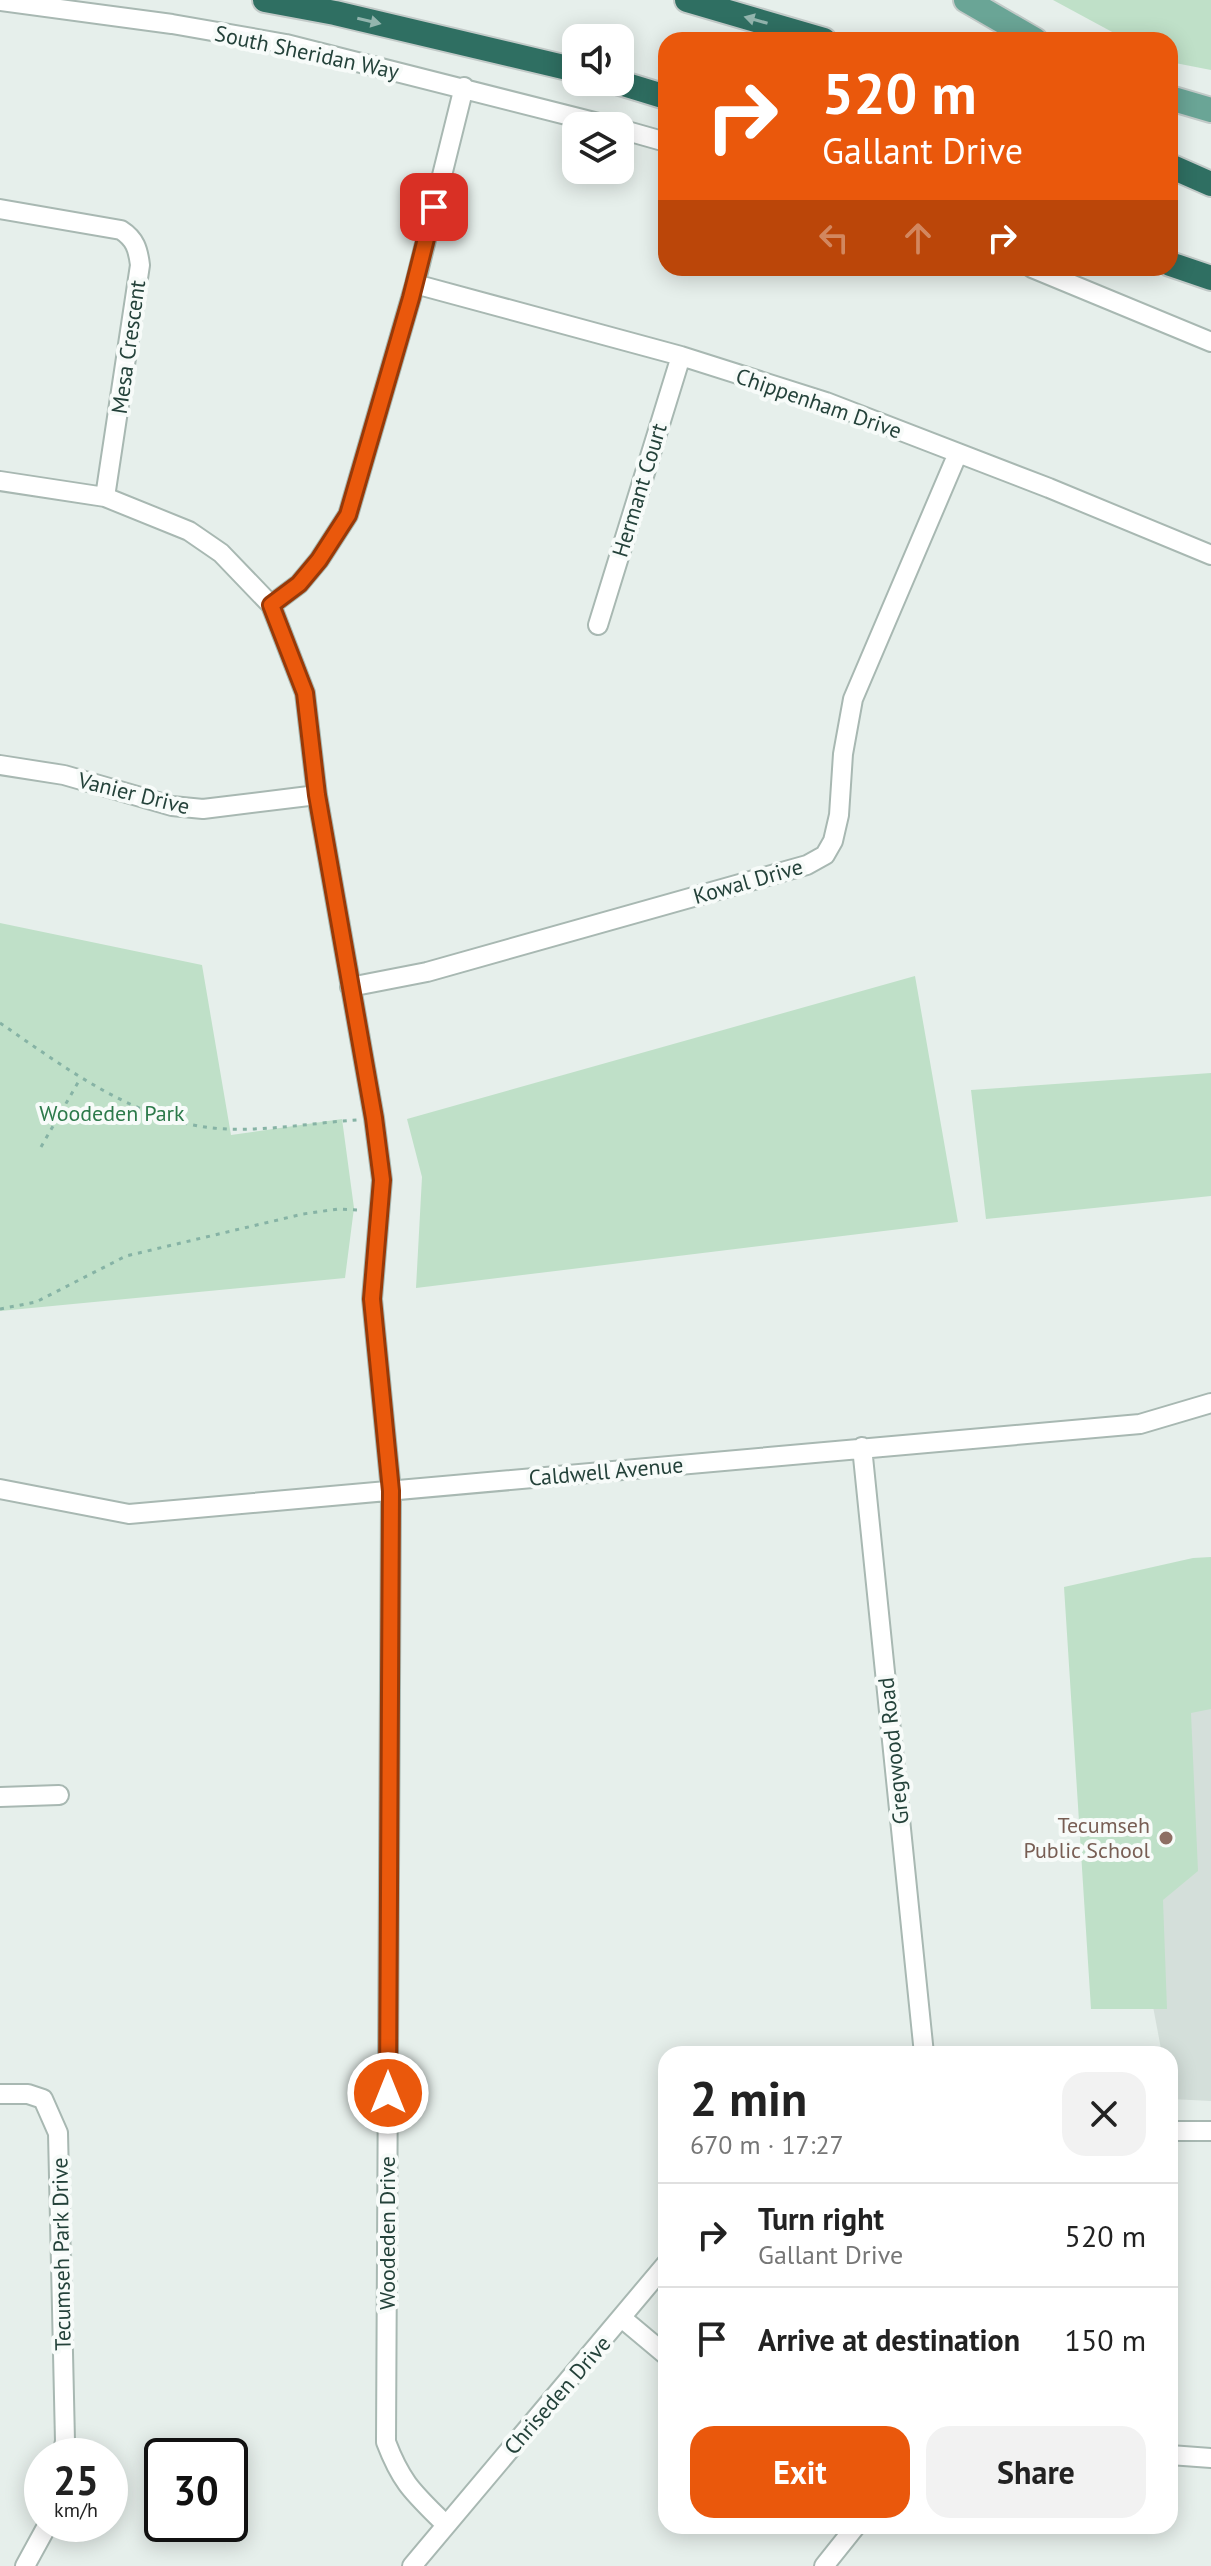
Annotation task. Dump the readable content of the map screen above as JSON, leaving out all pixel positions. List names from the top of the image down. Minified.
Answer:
{"streets":{"street":["South Sheridan Way","Mesa Crescent","Chippenham Drive","Hermant Court","Vanier Drive","Kowal Drive","Caldwell Avenue","Gregwood Road","Woodeden Drive","Tecumseh Park Drive","Chriseden Drive"]},"crossings":[["Mesa Crescent","Woodeden Drive"],["Chippenham Drive","Hermant Court"],["Chippenham Drive","Kowal Drive"],["Vanier Drive","Woodeden Drive"],["Kowal Drive","Woodeden Drive"],["Caldwell Avenue","Gregwood Road"],["Caldwell Avenue","Woodeden Drive"],["Woodeden Drive","Chriseden Drive"]],"parks":["Woodeden Park"],"places":["Tecumseh Public School"],"page":{"turn":["520 m","Gallant Drive"],"heading":["2 min","670 m · 17:27"],"list":[{"name":"Turn right","note":"Gallant Drive","value":"520 m"},{"name":"Arrive at destination","value":"150 m"}],"buttons":["Exit","Share"],"speed":"25 km/h","limit":"30"}}
